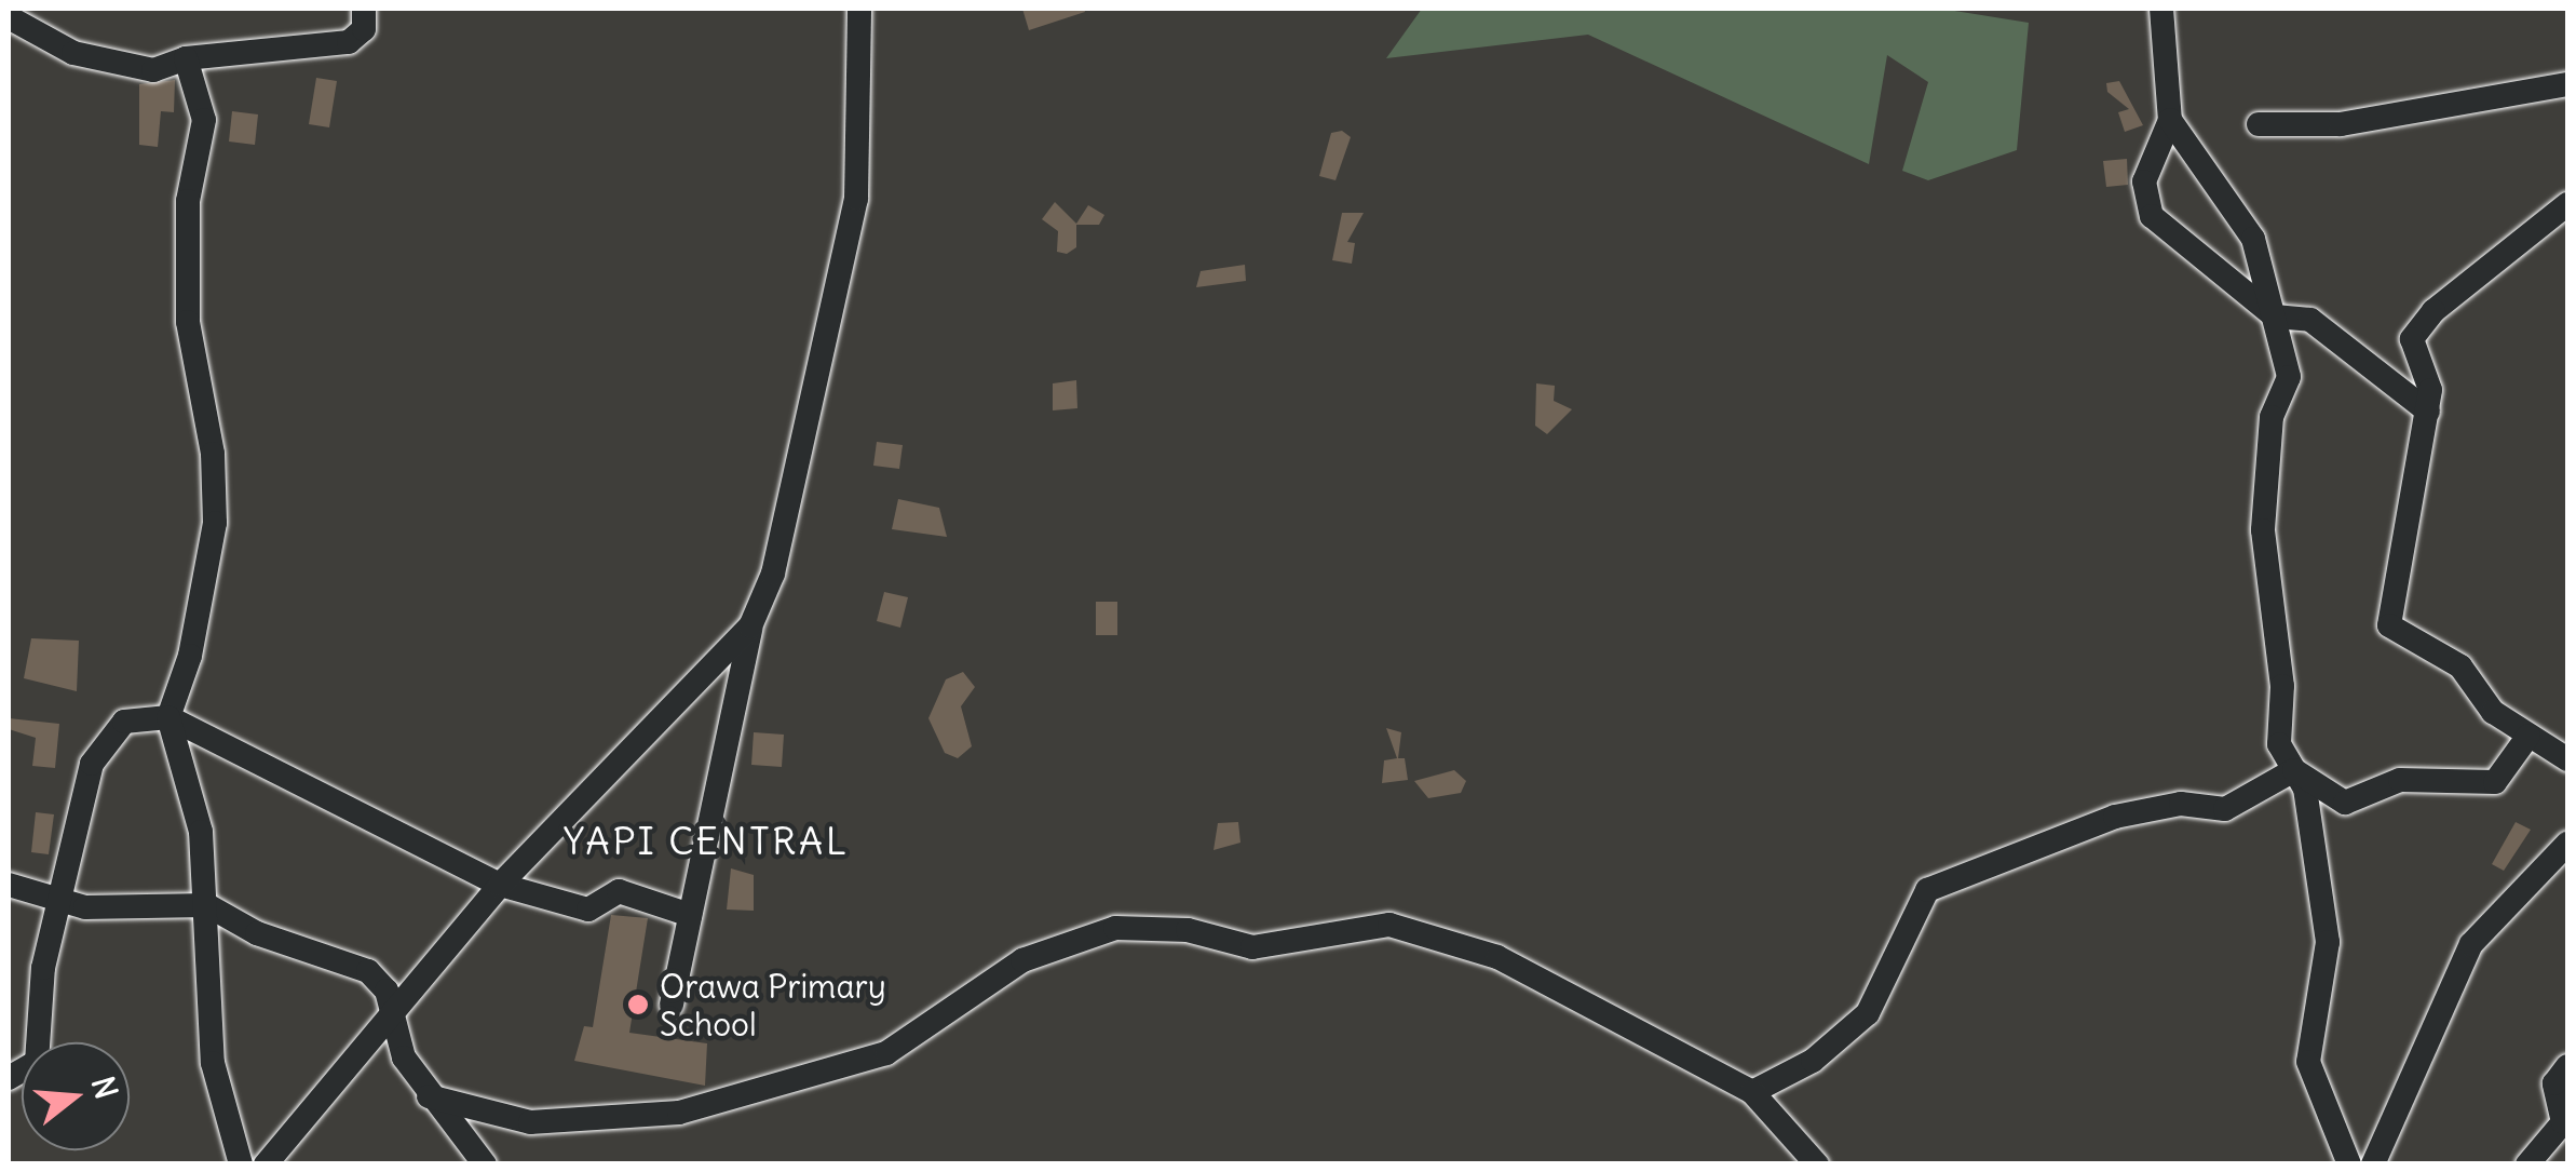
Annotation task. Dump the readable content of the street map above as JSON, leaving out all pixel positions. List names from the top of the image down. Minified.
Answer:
{"districts":["YAPI CENTRAL"],"places":["Orawa Primary School"],"north":"right"}
